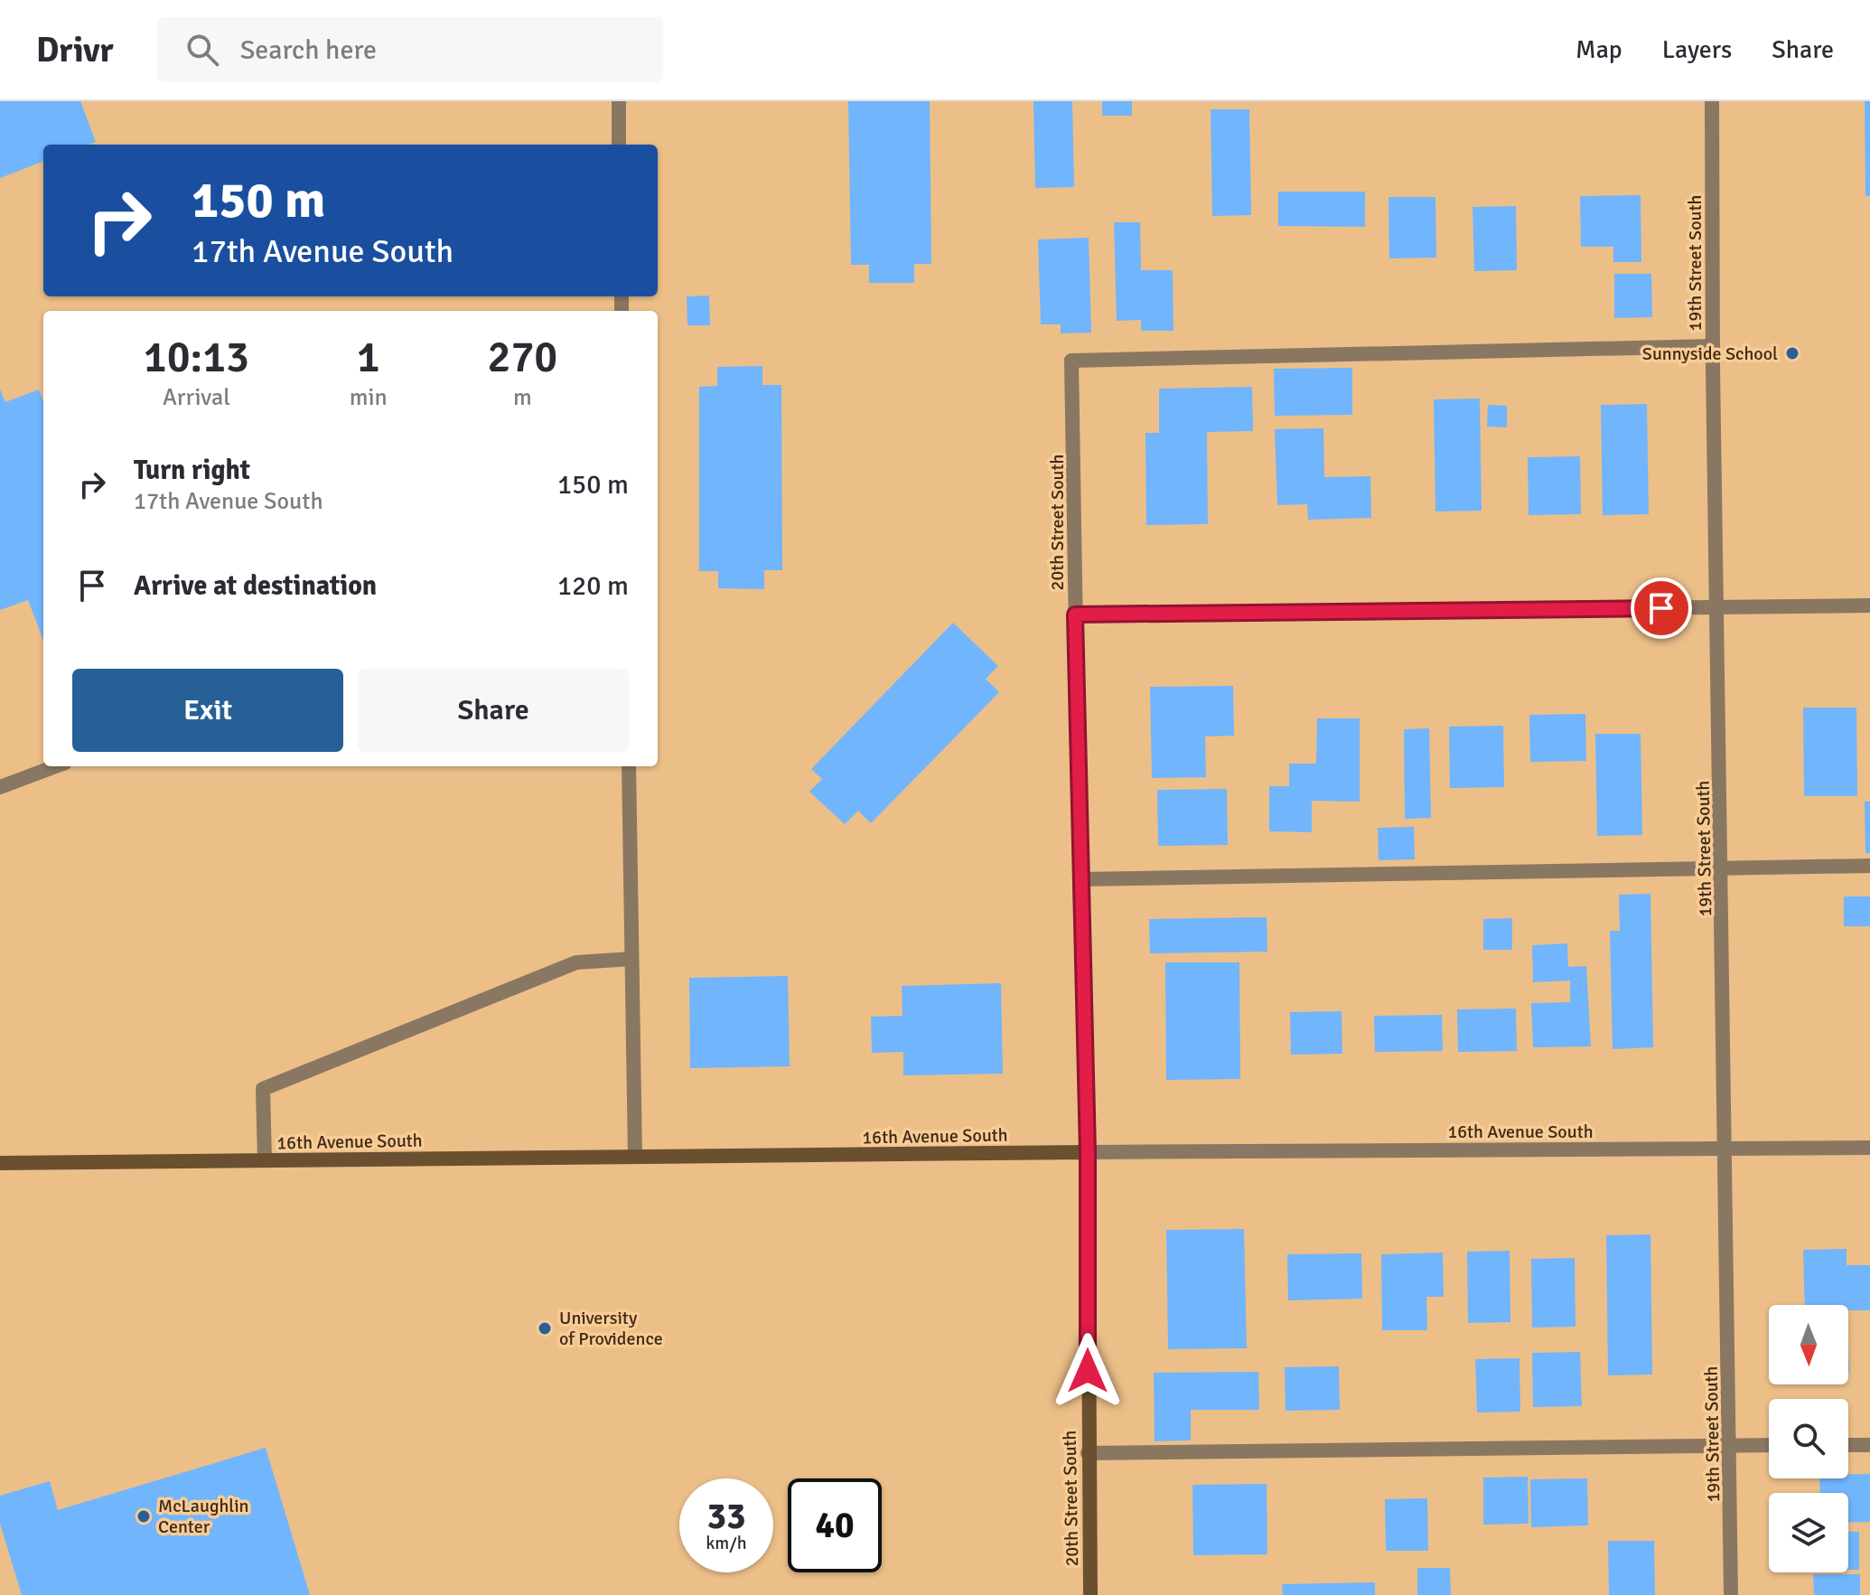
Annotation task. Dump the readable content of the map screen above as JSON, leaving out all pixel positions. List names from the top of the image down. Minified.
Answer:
{"streets":{"street":["19th Street South","20th Street South","16th Avenue South"]},"crossings":[["19th Street South","20th Street South"],["19th Street South","16th Avenue South"],["20th Street South","16th Avenue South"]],"places":["Sunnyside School","University of Providence","McLaughlin Center"],"north":"bottom","page":{"header":"Drivr","search":"Search here","nav":["Map","Layers","Share"],"turn":["150 m","17th Avenue South"],"eta":["10:13","Arrival","1","min","270","m"],"list":[{"name":"Turn right","note":"17th Avenue South","value":"150 m"},{"name":"Arrive at destination","value":"120 m"}],"buttons":["Exit","Share"],"speed":"33 km/h","limit":"40"}}
